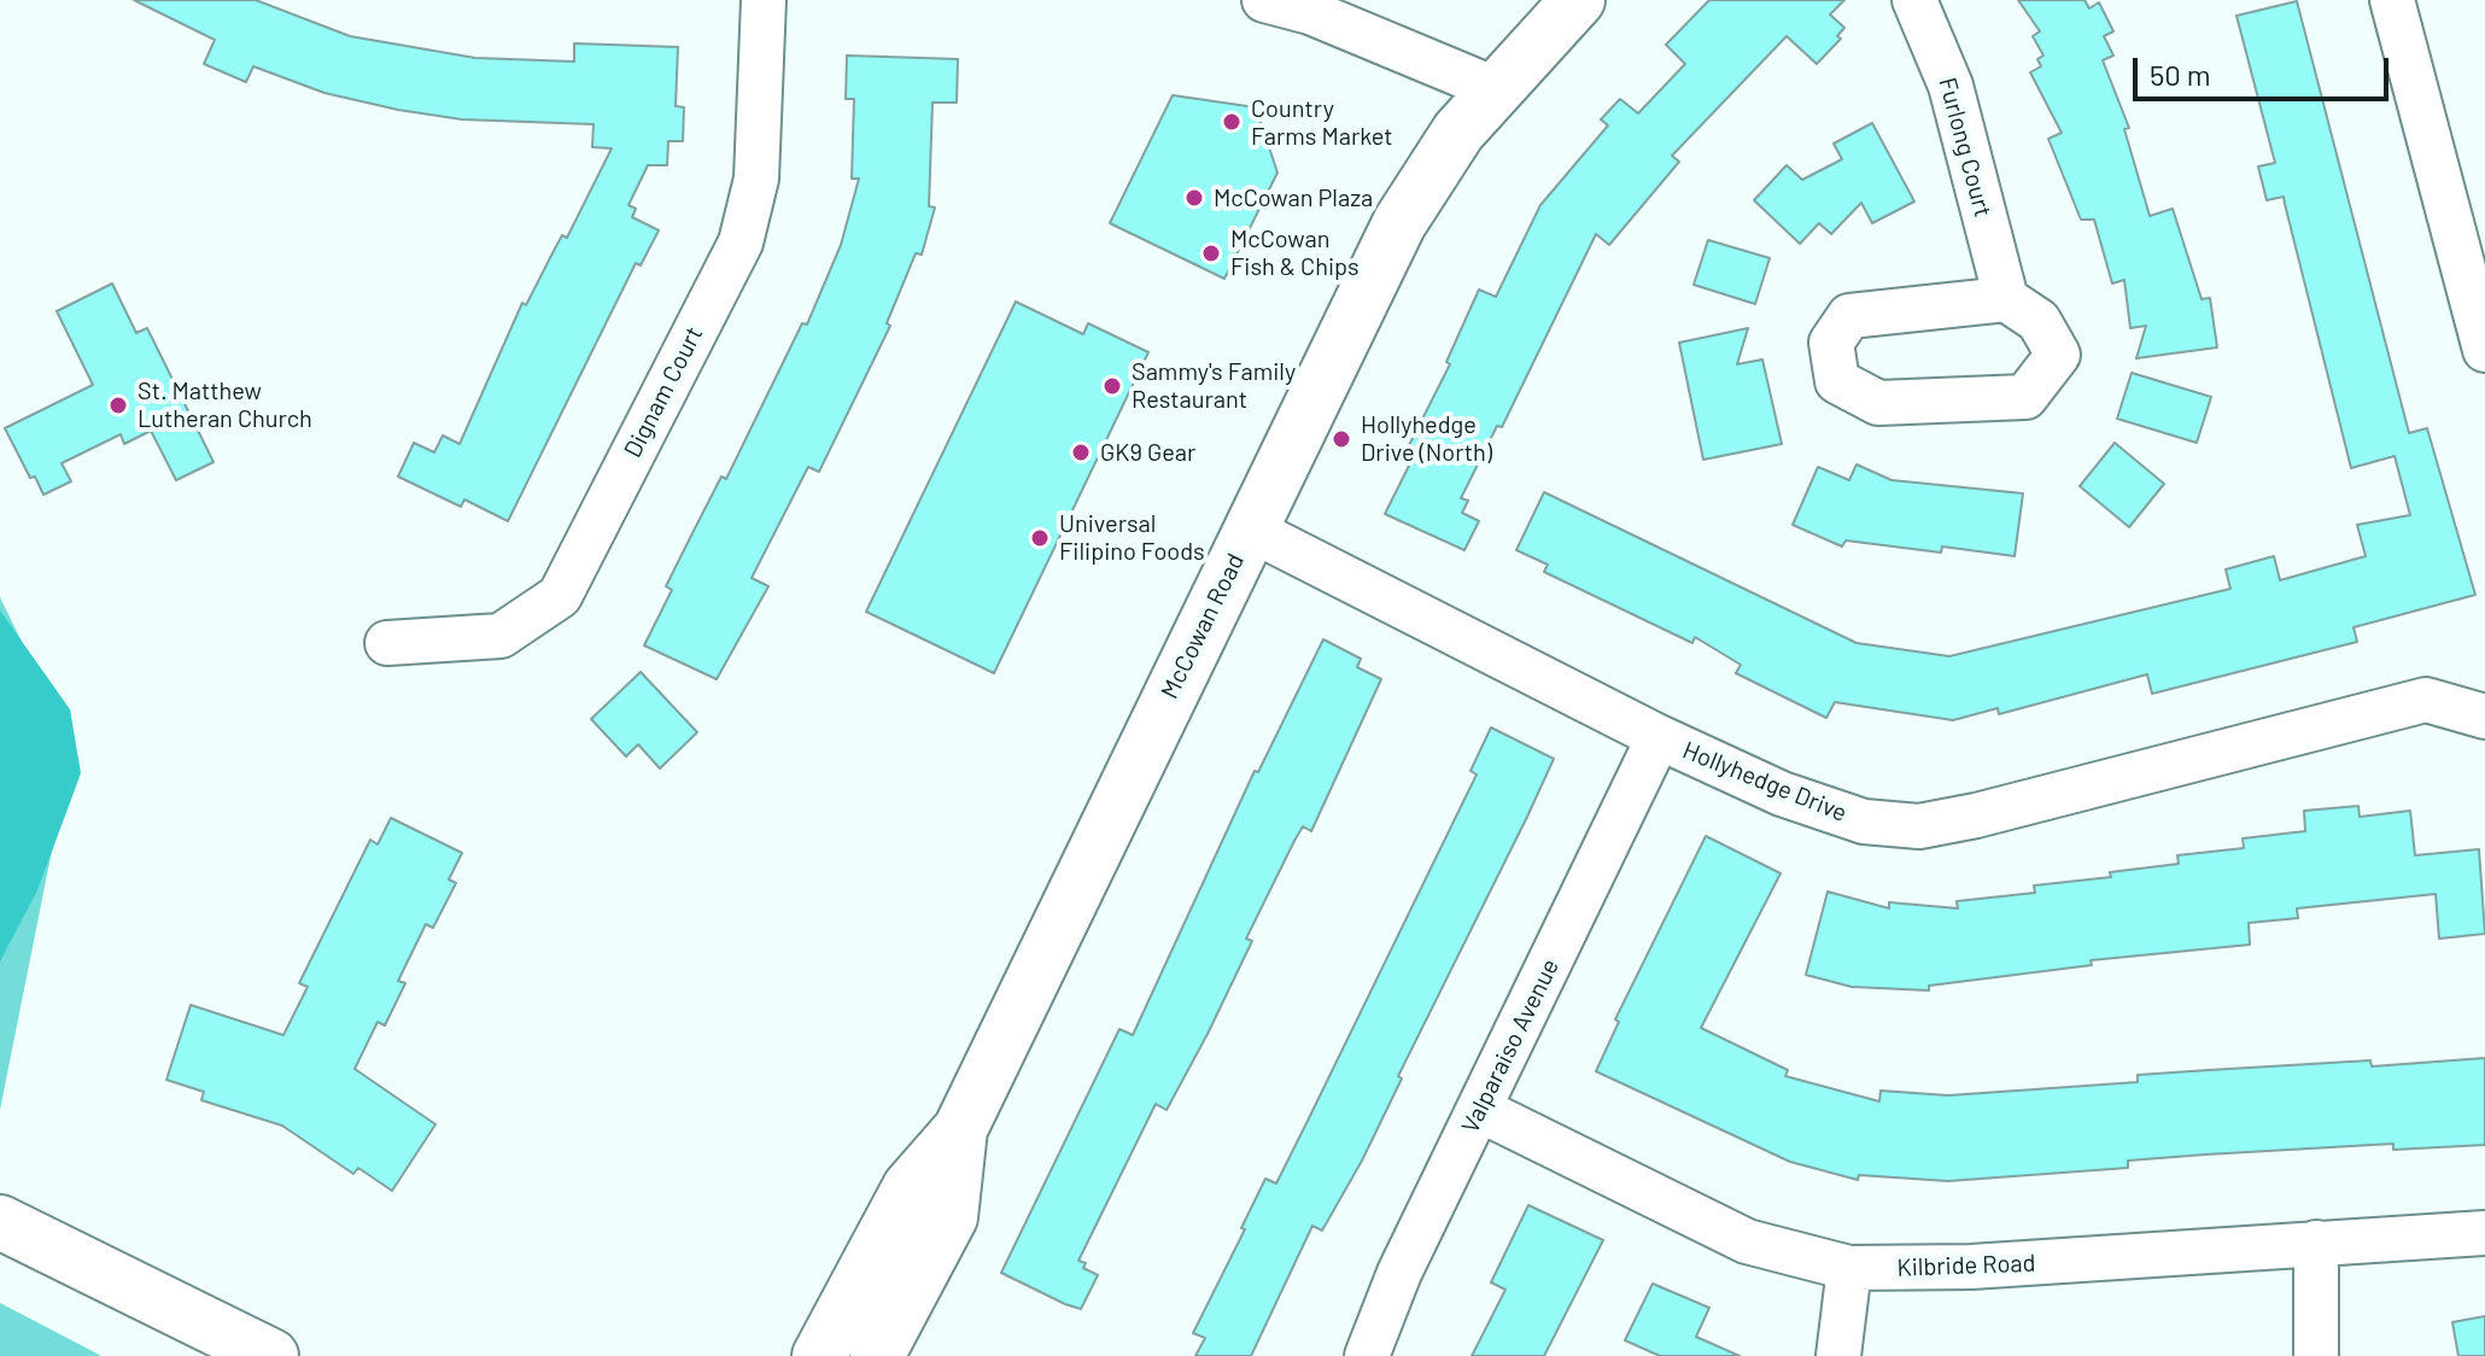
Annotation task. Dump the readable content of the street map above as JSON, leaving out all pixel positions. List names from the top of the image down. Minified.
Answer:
{"streets":{"main road":["McCowan Road"],"street":["Furlong Court","Dignam Court","Hollyhedge Drive","Valparaiso Avenue","Kilbride Road"]},"crossings":[["McCowan Road","Hollyhedge Drive"],["Hollyhedge Drive","Valparaiso Avenue"],["Valparaiso Avenue","Kilbride Road"]],"places":["Country Farms Market","McCowan Plaza","McCowan Fish & Chips","Sammy's Family Restaurant","St. Matthew Lutheran Church","Hollyhedge Drive (North)","GK9 Gear","Universal Filipino Foods"],"scale_bar":"50 m"}
